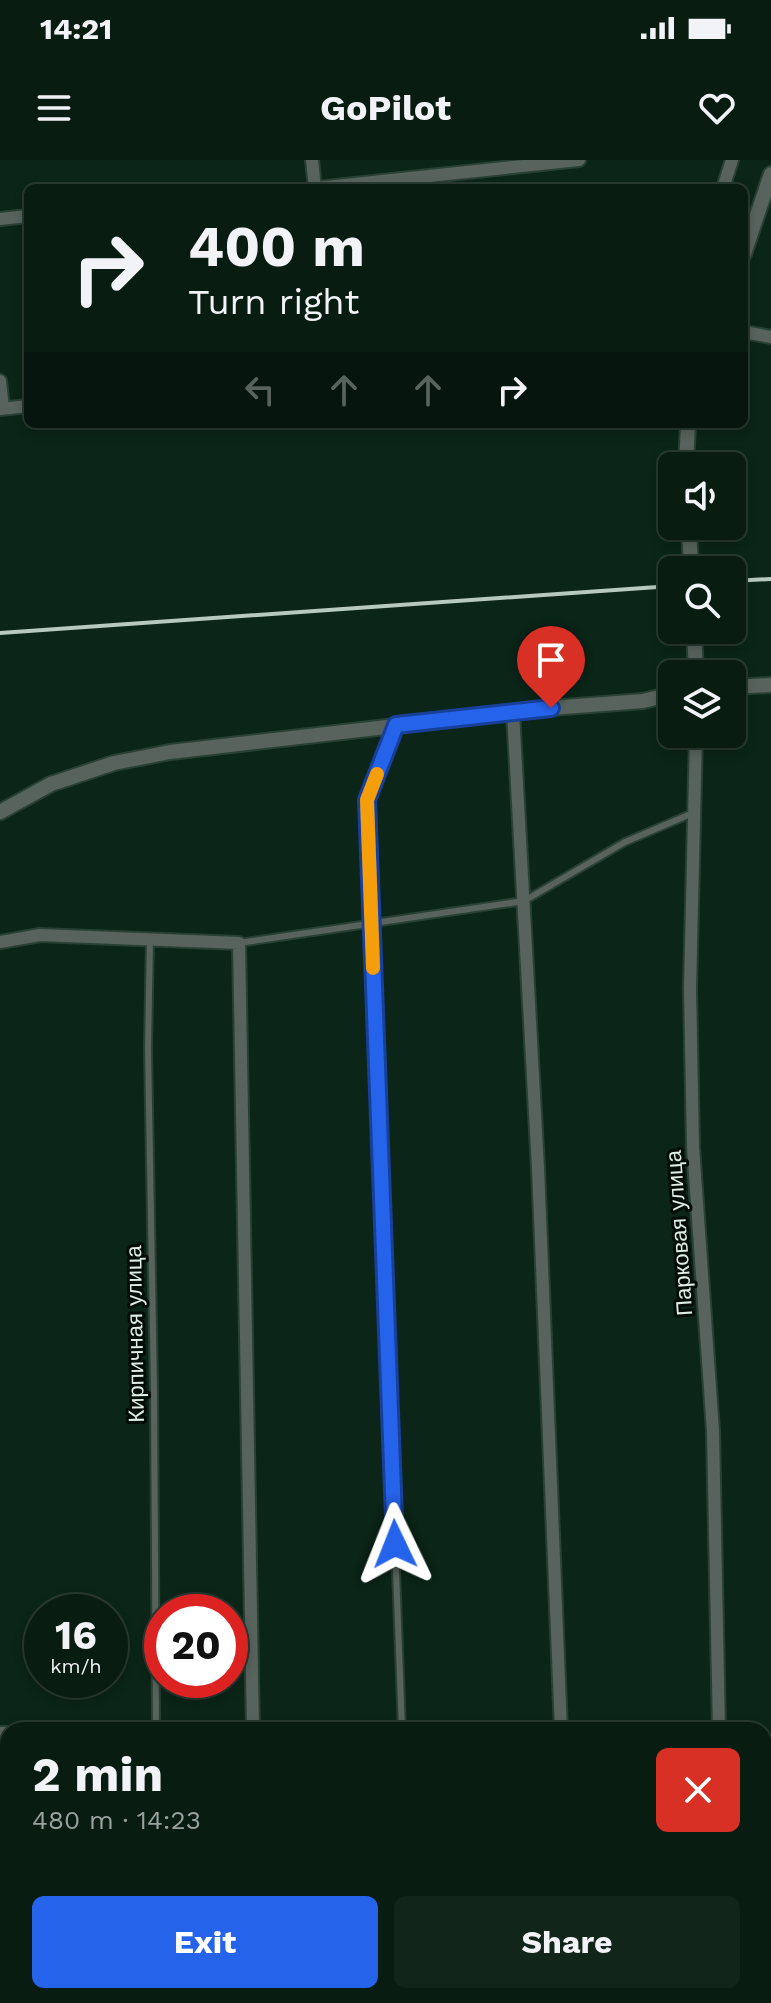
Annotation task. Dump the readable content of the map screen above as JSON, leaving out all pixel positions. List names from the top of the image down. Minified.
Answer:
{"streets":{"street":["Парковая улица"],"lane":["Кирпичная улица"]},"page":{"status":"14:21","header":"GoPilot","turn":["400 m","Turn right"],"speed":"16 km/h","limit":"20","heading":["2 min","480 m · 14:23"],"buttons":["Exit","Share"]}}
